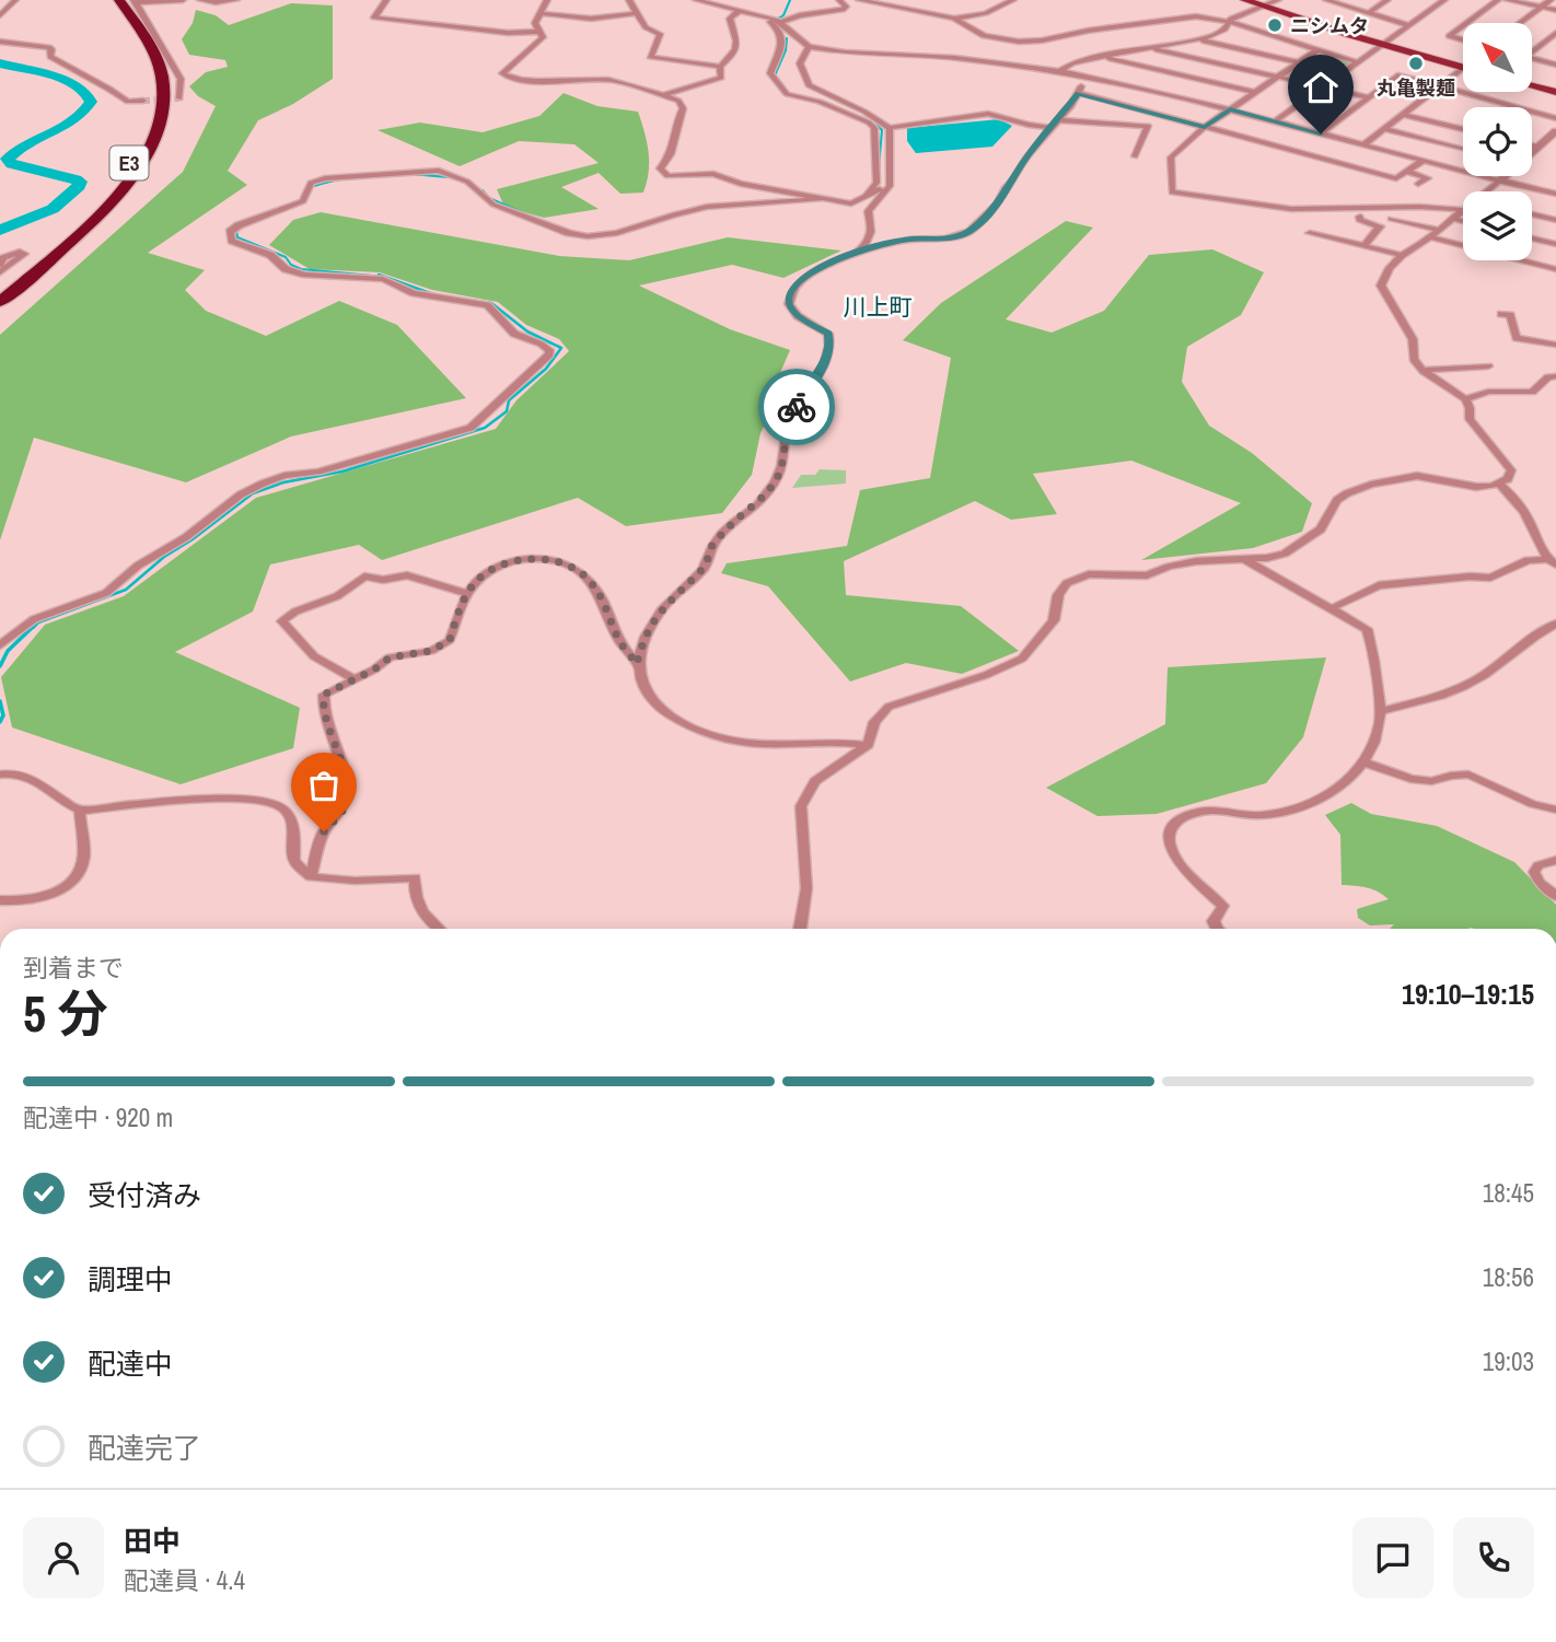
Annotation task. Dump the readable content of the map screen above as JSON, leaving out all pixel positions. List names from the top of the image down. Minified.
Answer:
{"streets":{"highway":["E3"]},"districts":["川上町"],"places":["ニシムタ","丸亀製麺"],"north":"top left","page":{"heading":["5 分","到着まで","19:10–19:15"],"panel":["田中","配達員 · 4.4"],"bar":"配達中 · 920 m","list":[["受付済み","18:45"],["調理中","18:56"],["配達中","19:03"],"配達完了"]}}
